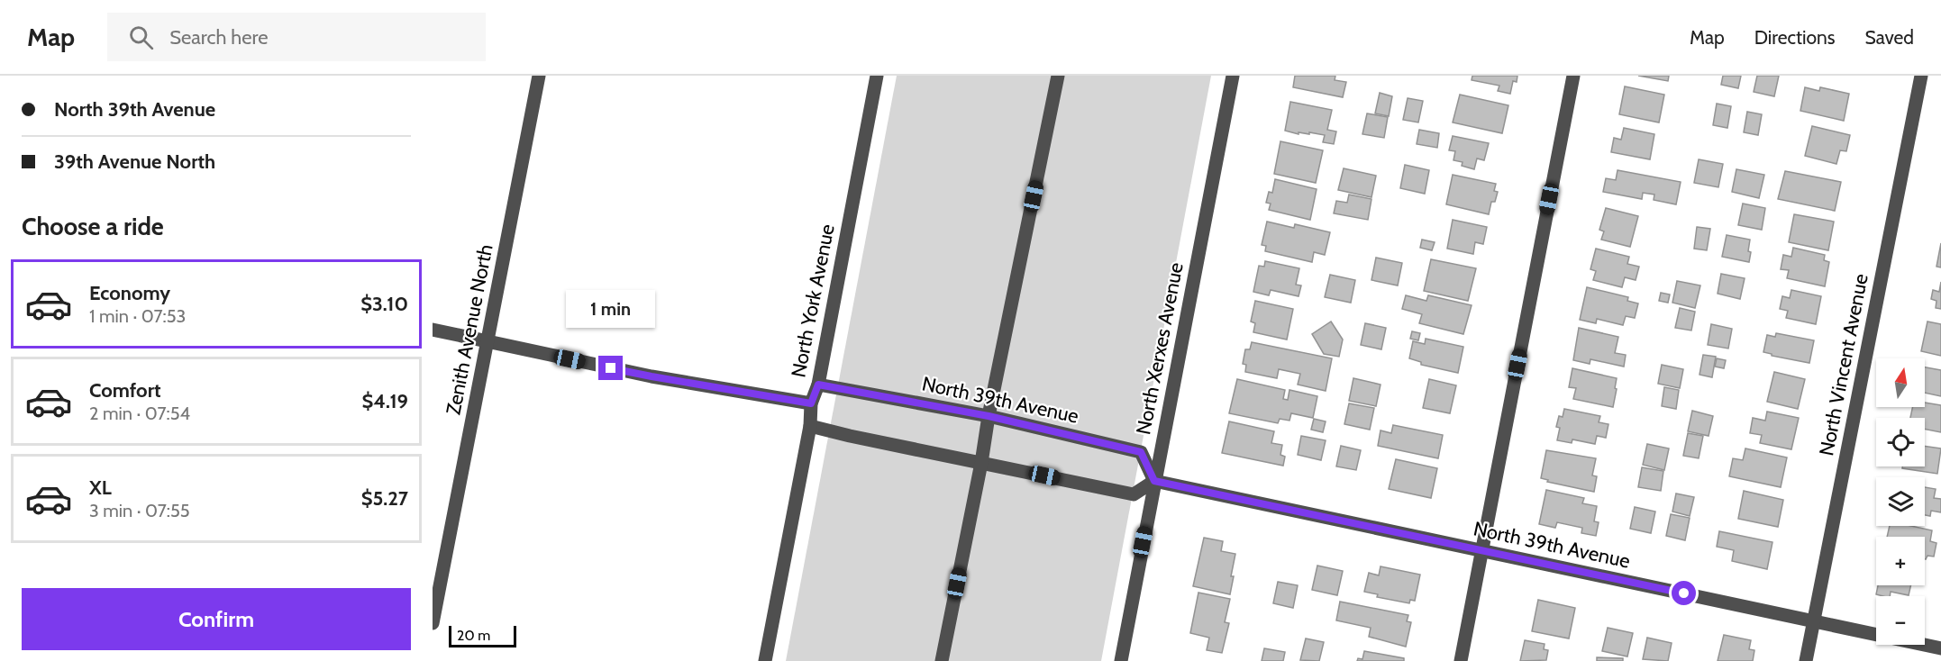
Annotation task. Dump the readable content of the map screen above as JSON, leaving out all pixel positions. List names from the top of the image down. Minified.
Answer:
{"streets":{"street":["North York Avenue","Zenith Avenue North","North Xerxes Avenue","North Vincent Avenue","North 39th Avenue"]},"crossings":[["North York Avenue","North 39th Avenue"],["North Xerxes Avenue","North 39th Avenue"],["North Vincent Avenue","North 39th Avenue"]],"scale_bar":"20 m","north":"top","page":{"header":"Map","search":"Search here","nav":["Map","Directions","Saved"],"banner":["North 39th Avenue","39th Avenue North"],"heading":"Choose a ride","list":[{"name":"Economy","note":"1 min · 07:53","value":"$3.10"},{"name":"Comfort","note":"2 min · 07:54","value":"$4.19"},{"name":"XL","note":"3 min · 07:55","value":"$5.27"}],"bubble":"1 min","map_buttons":["+","−"],"buttons":"Confirm","scale":"20 m"}}
